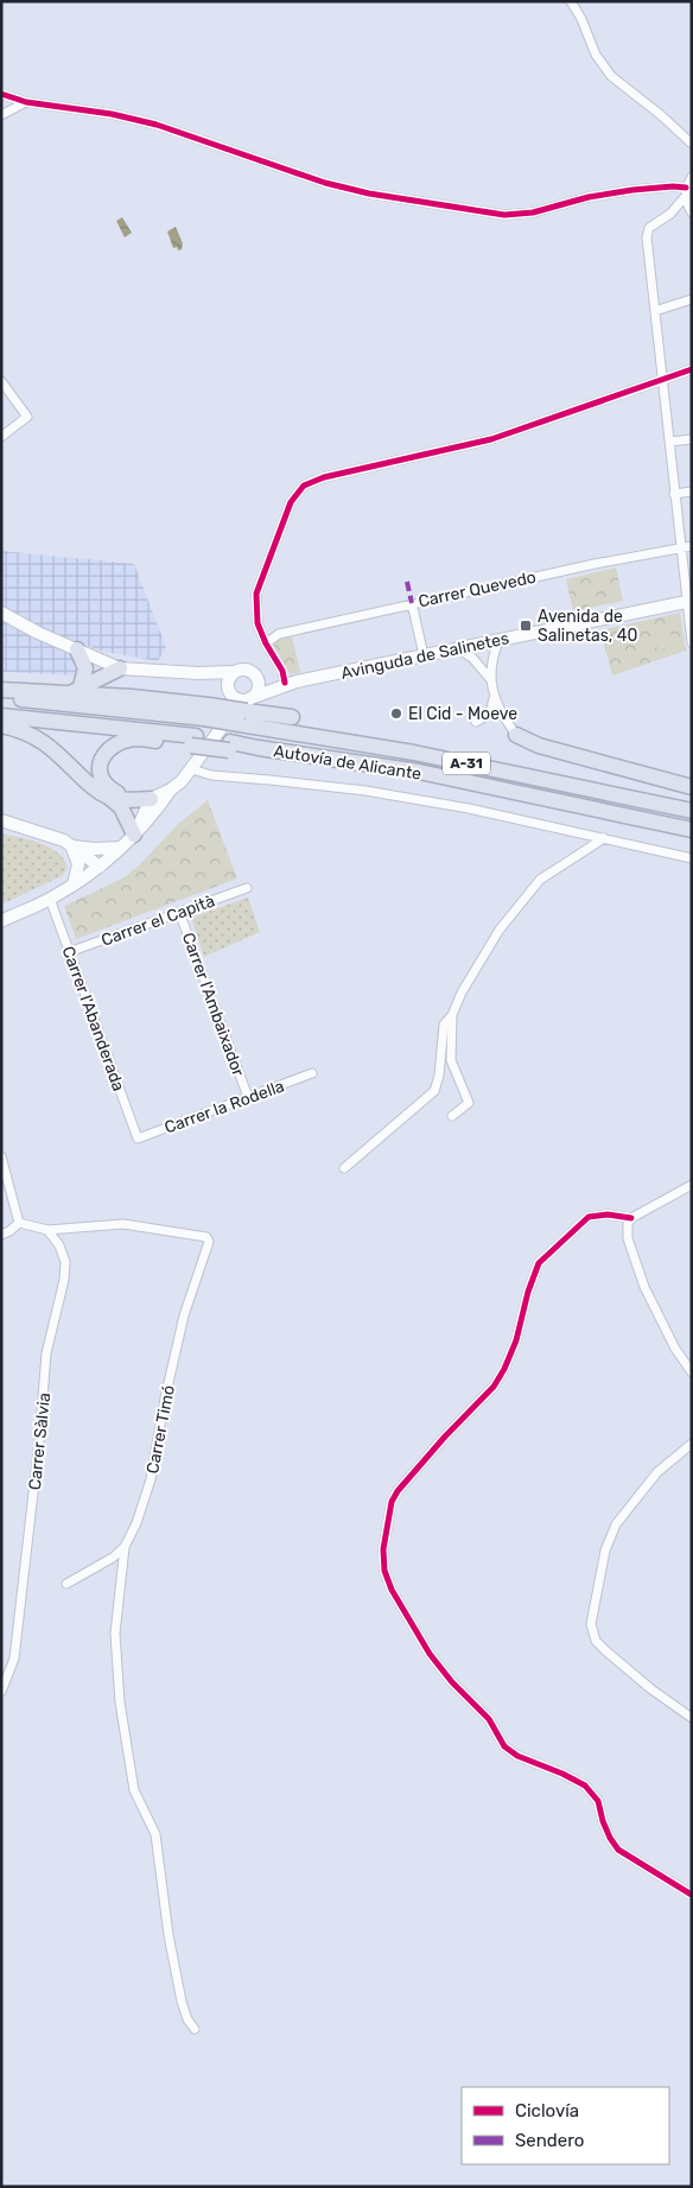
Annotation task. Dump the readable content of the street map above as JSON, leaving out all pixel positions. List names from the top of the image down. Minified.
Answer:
{"streets":{"highway":["Autovía de Alicante","A-31"],"street":["Carrer Quevedo","Avinguda de Salinetes","Carrer el Capità","Carrer l'Ambaixador","Carrer l'Abanderada","Carrer la Rodella","Carrer Timó","Carrer Sàlvia"]},"crossings":[["Avinguda de Salinetes","Autovía de Alicante"],["Carrer el Capità","Carrer l'Ambaixador"],["Carrer el Capità","Carrer l'Abanderada"],["Carrer l'Ambaixador","Carrer la Rodella"],["Carrer l'Abanderada","Carrer la Rodella"],["Carrer Timó","Carrer Sàlvia"]],"places":{"transit":["Avenida de Salinetas, 40"],"other":["El Cid - Moeve"]},"legend":["Ciclovía","Sendero"]}
